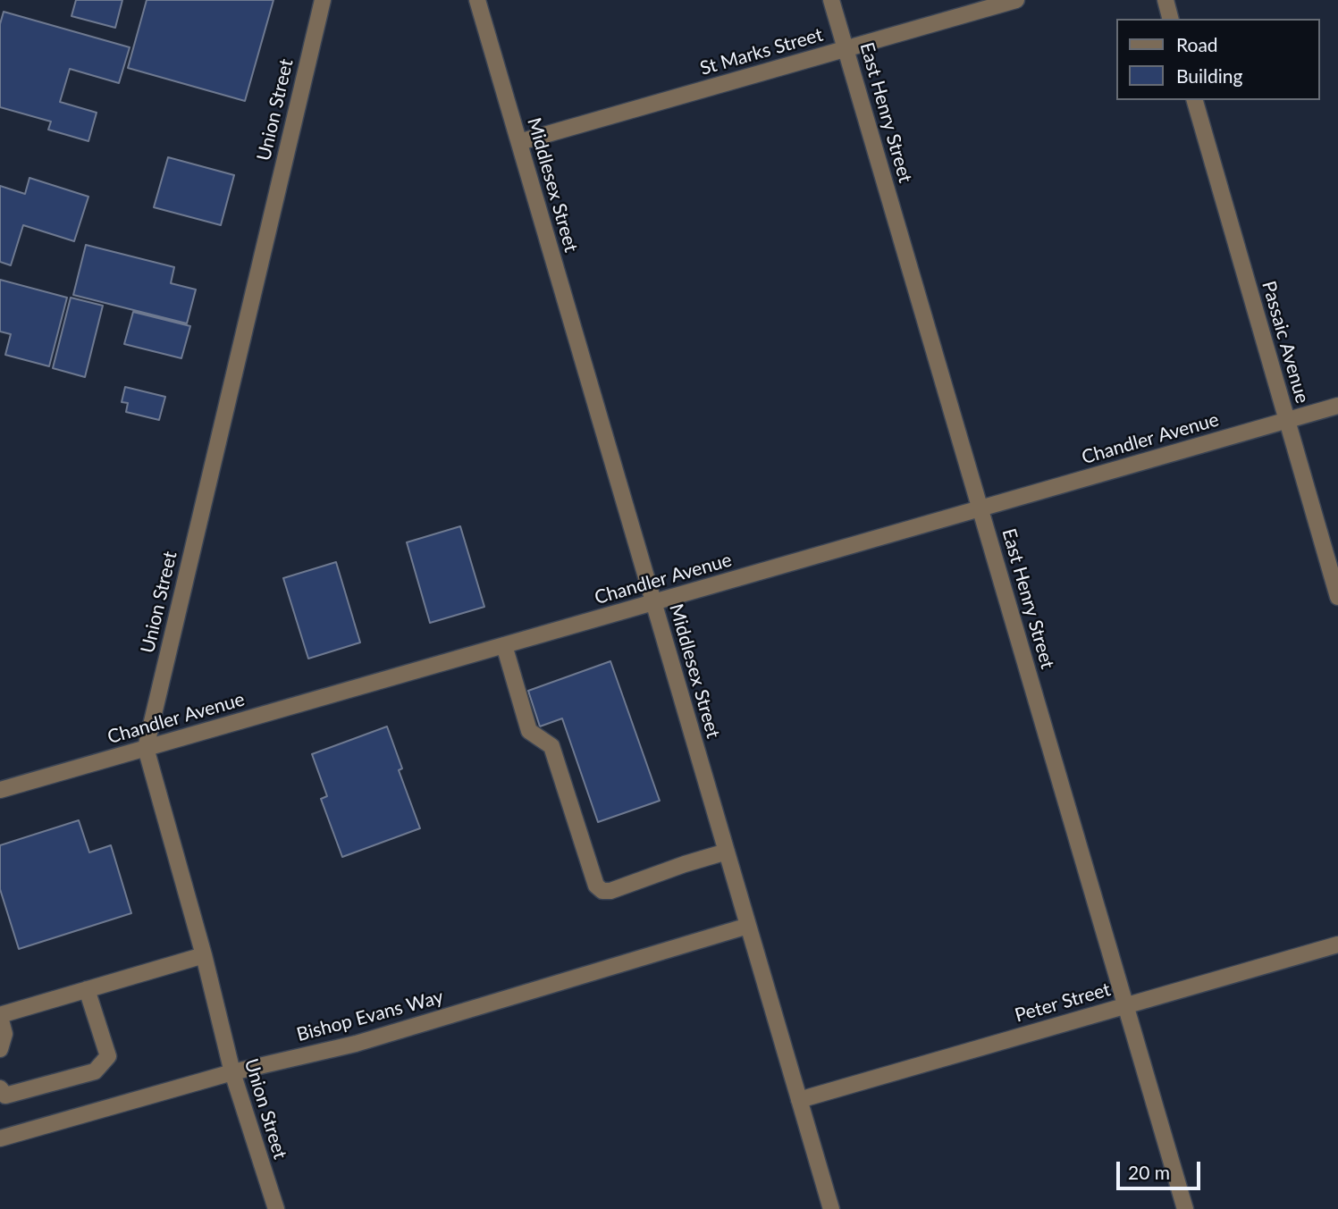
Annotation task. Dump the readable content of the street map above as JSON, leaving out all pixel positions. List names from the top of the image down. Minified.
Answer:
{"streets":{"street":["St Marks Street","Union Street","East Henry Street","Middlesex Street","Passaic Avenue","Chandler Avenue","Peter Street","Bishop Evans Way"]},"crossings":[["St Marks Street","East Henry Street"],["St Marks Street","Middlesex Street"],["Union Street","Chandler Avenue"],["Union Street","Bishop Evans Way"],["East Henry Street","Chandler Avenue"],["East Henry Street","Peter Street"],["Middlesex Street","Chandler Avenue"],["Middlesex Street","Peter Street"],["Middlesex Street","Bishop Evans Way"],["Passaic Avenue","Chandler Avenue"]],"legend":["Road","Building"],"scale_bar":"20 m"}
